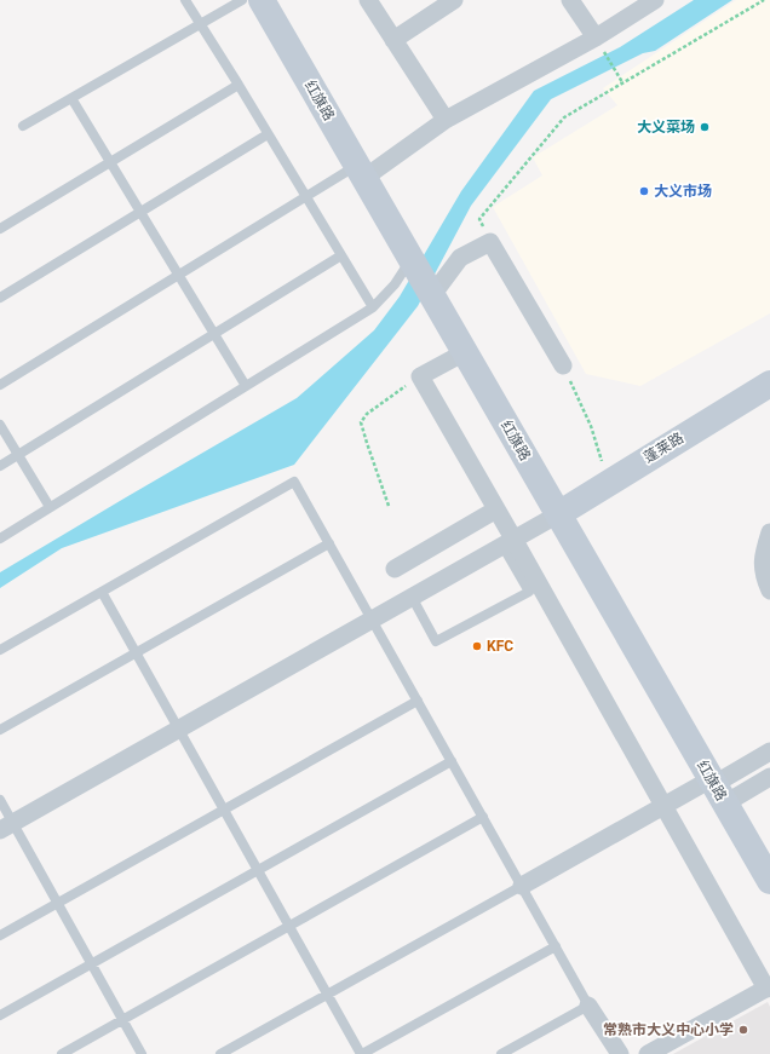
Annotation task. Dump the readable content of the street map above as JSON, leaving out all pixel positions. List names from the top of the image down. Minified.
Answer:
{"streets":{"street":["红旗路","蓬莱路"]},"crossings":[["红旗路","蓬莱路"]],"places":["大义菜场","大义市场","KFC","常熟市大义中心小学"]}
